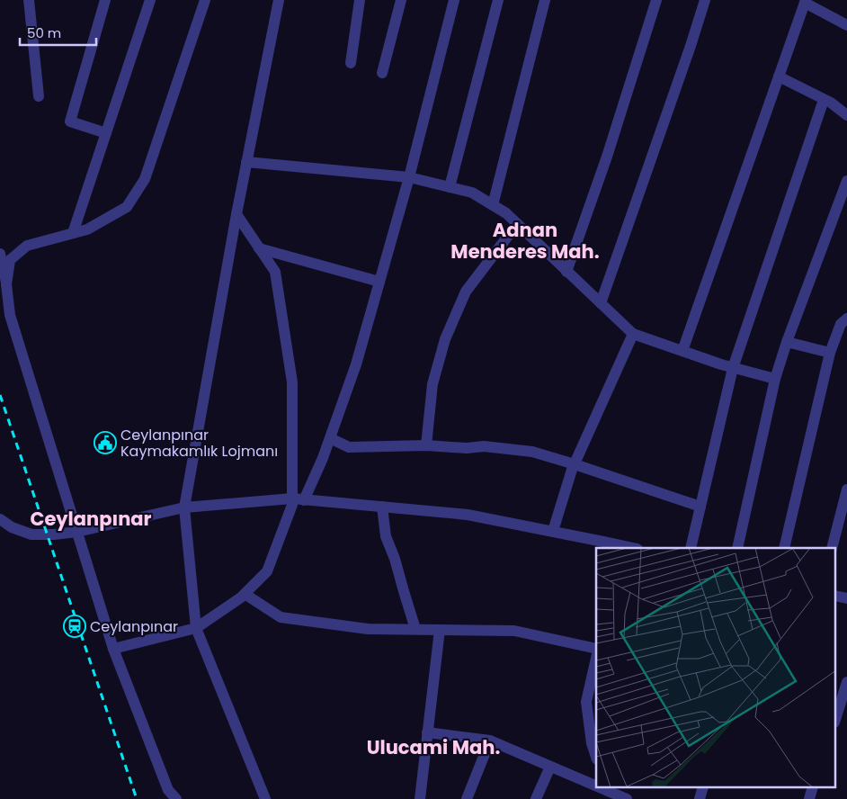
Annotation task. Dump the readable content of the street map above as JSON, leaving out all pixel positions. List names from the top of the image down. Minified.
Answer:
{"districts":["Adnan Menderes Mah.","Ceylanpınar","Ulucami Mah."],"places":{"public building":["Ceylanpınar Kaymakamlık Lojmanı"],"station":["Ceylanpınar"]},"scale_bar":"50 m"}
